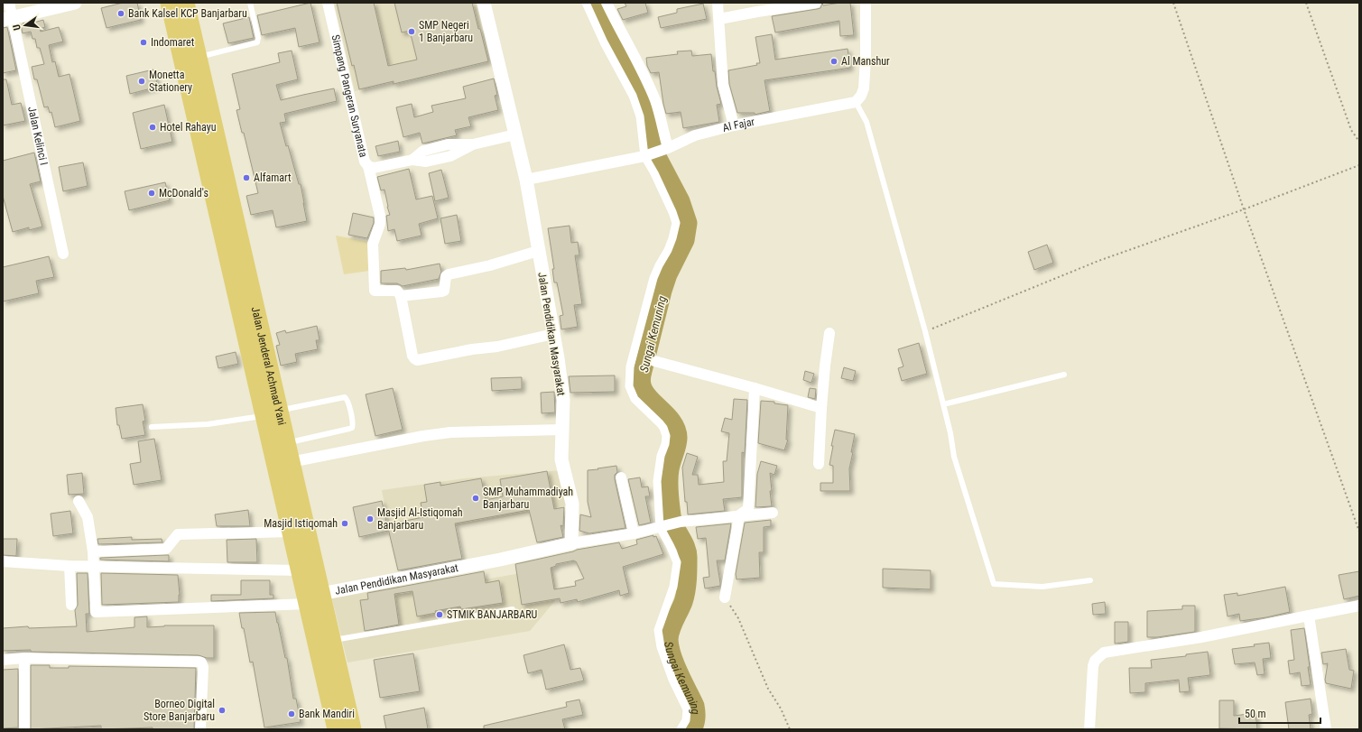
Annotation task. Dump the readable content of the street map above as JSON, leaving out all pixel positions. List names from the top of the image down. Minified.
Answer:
{"streets":{"highway":["Jalan Jenderal Achmad Yani"],"street":["Simpang Pangeran Suryanata","Al Fajar","Jalan Kelinci I","Jalan Pendidikan Masyarakat"]},"crossings":[["Simpang Pangeran Suryanata","Jalan Pendidikan Masyarakat"],["Al Fajar","Jalan Pendidikan Masyarakat"],["Jalan Pendidikan Masyarakat","Jalan Jenderal Achmad Yani"]],"water":["Sungai Kemuning"],"places":["Bank Kalsel KCP Banjarbaru","SMP Negeri 1 Banjarbaru","Indomaret","Al Manshur","Monetta Stationery","Hotel Rahayu","Alfamart","McDonald's","SMP Muhammadiyah Banjarbaru","Masjid Al-Istiqomah Banjarbaru","Masjid Istiqomah","STMIK BANJARBARU","Borneo Digital Store Banjarbaru","Bank Mandiri"],"scale_bar":"50 m","north":"left"}
